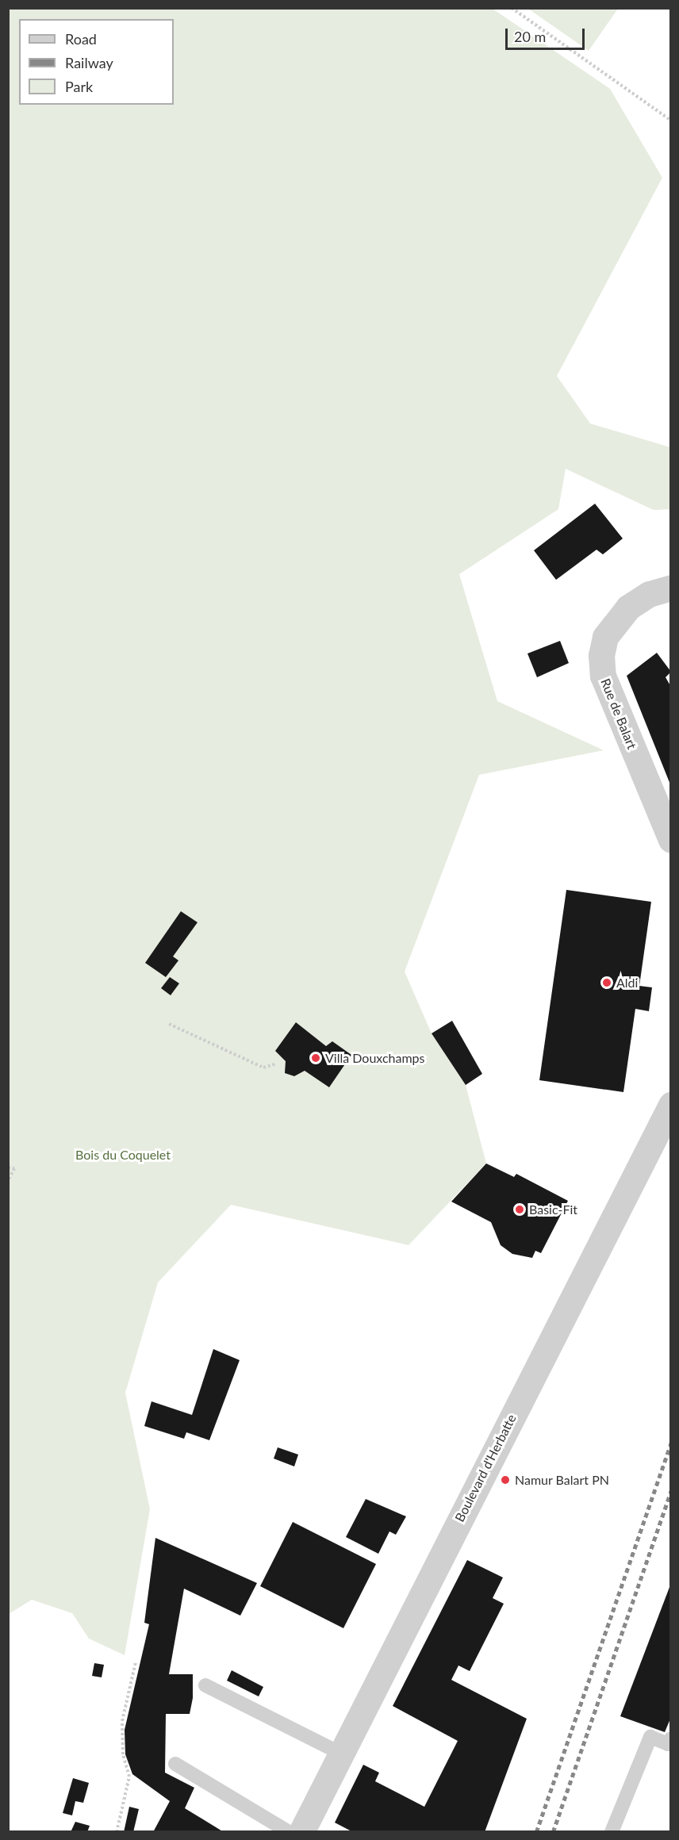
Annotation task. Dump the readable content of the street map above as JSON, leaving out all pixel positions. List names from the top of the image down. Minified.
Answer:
{"streets":{"street":["Rue de Balart","Boulevard d'Herbatte"]},"parks":["Bois du Coquelet"],"places":["Aldi","Villa Douxchamps","Basic-Fit","Namur Balart PN"],"legend":["Road","Railway","Park"],"scale_bar":"20 m"}
